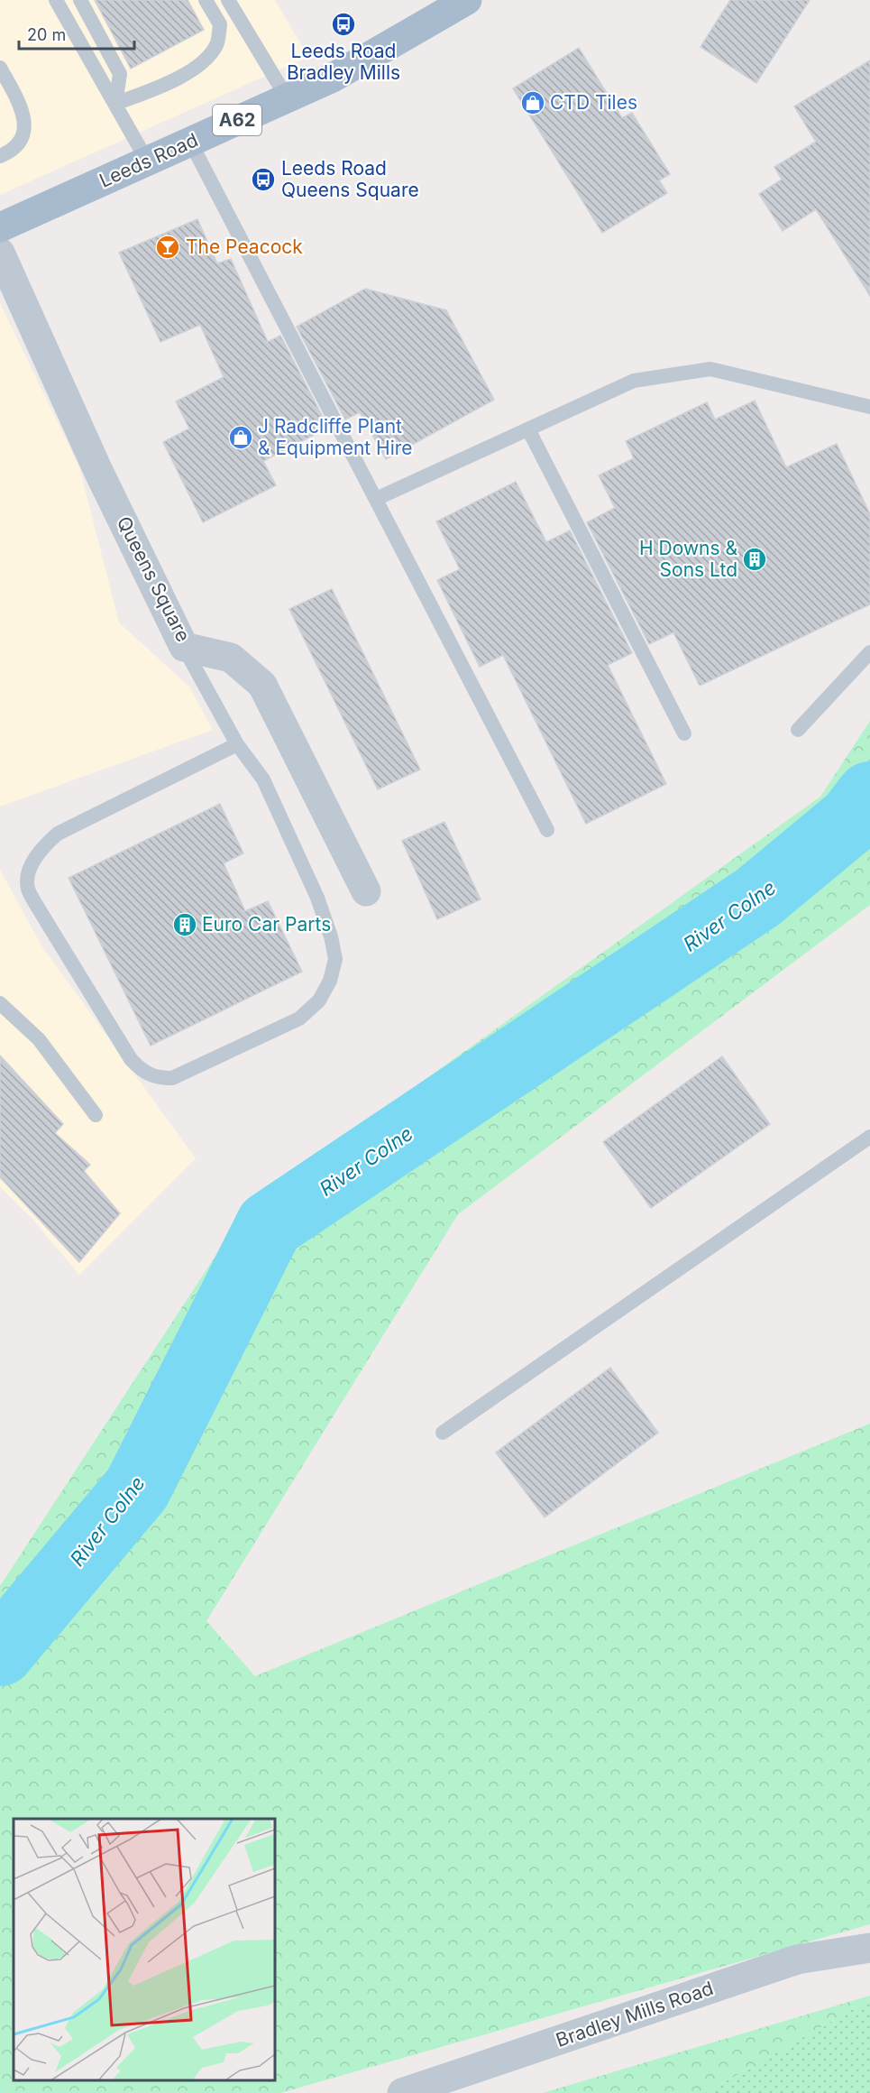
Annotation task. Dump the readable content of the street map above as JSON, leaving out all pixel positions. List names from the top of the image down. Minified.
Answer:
{"streets":{"main road":["A62","Leeds Road"],"street":["Queens Square","Bradley Mills Road"]},"water":["River Colne"],"places":{"bus stop":["Leeds Road Bradley Mills","Leeds Road Queens Square"],"shop":["CTD Tiles","J Radcliffe Plant & Equipment Hire"],"bar":["The Peacock"],"building":["H Downs & Sons Ltd","Euro Car Parts"]},"scale_bar":"20 m"}
